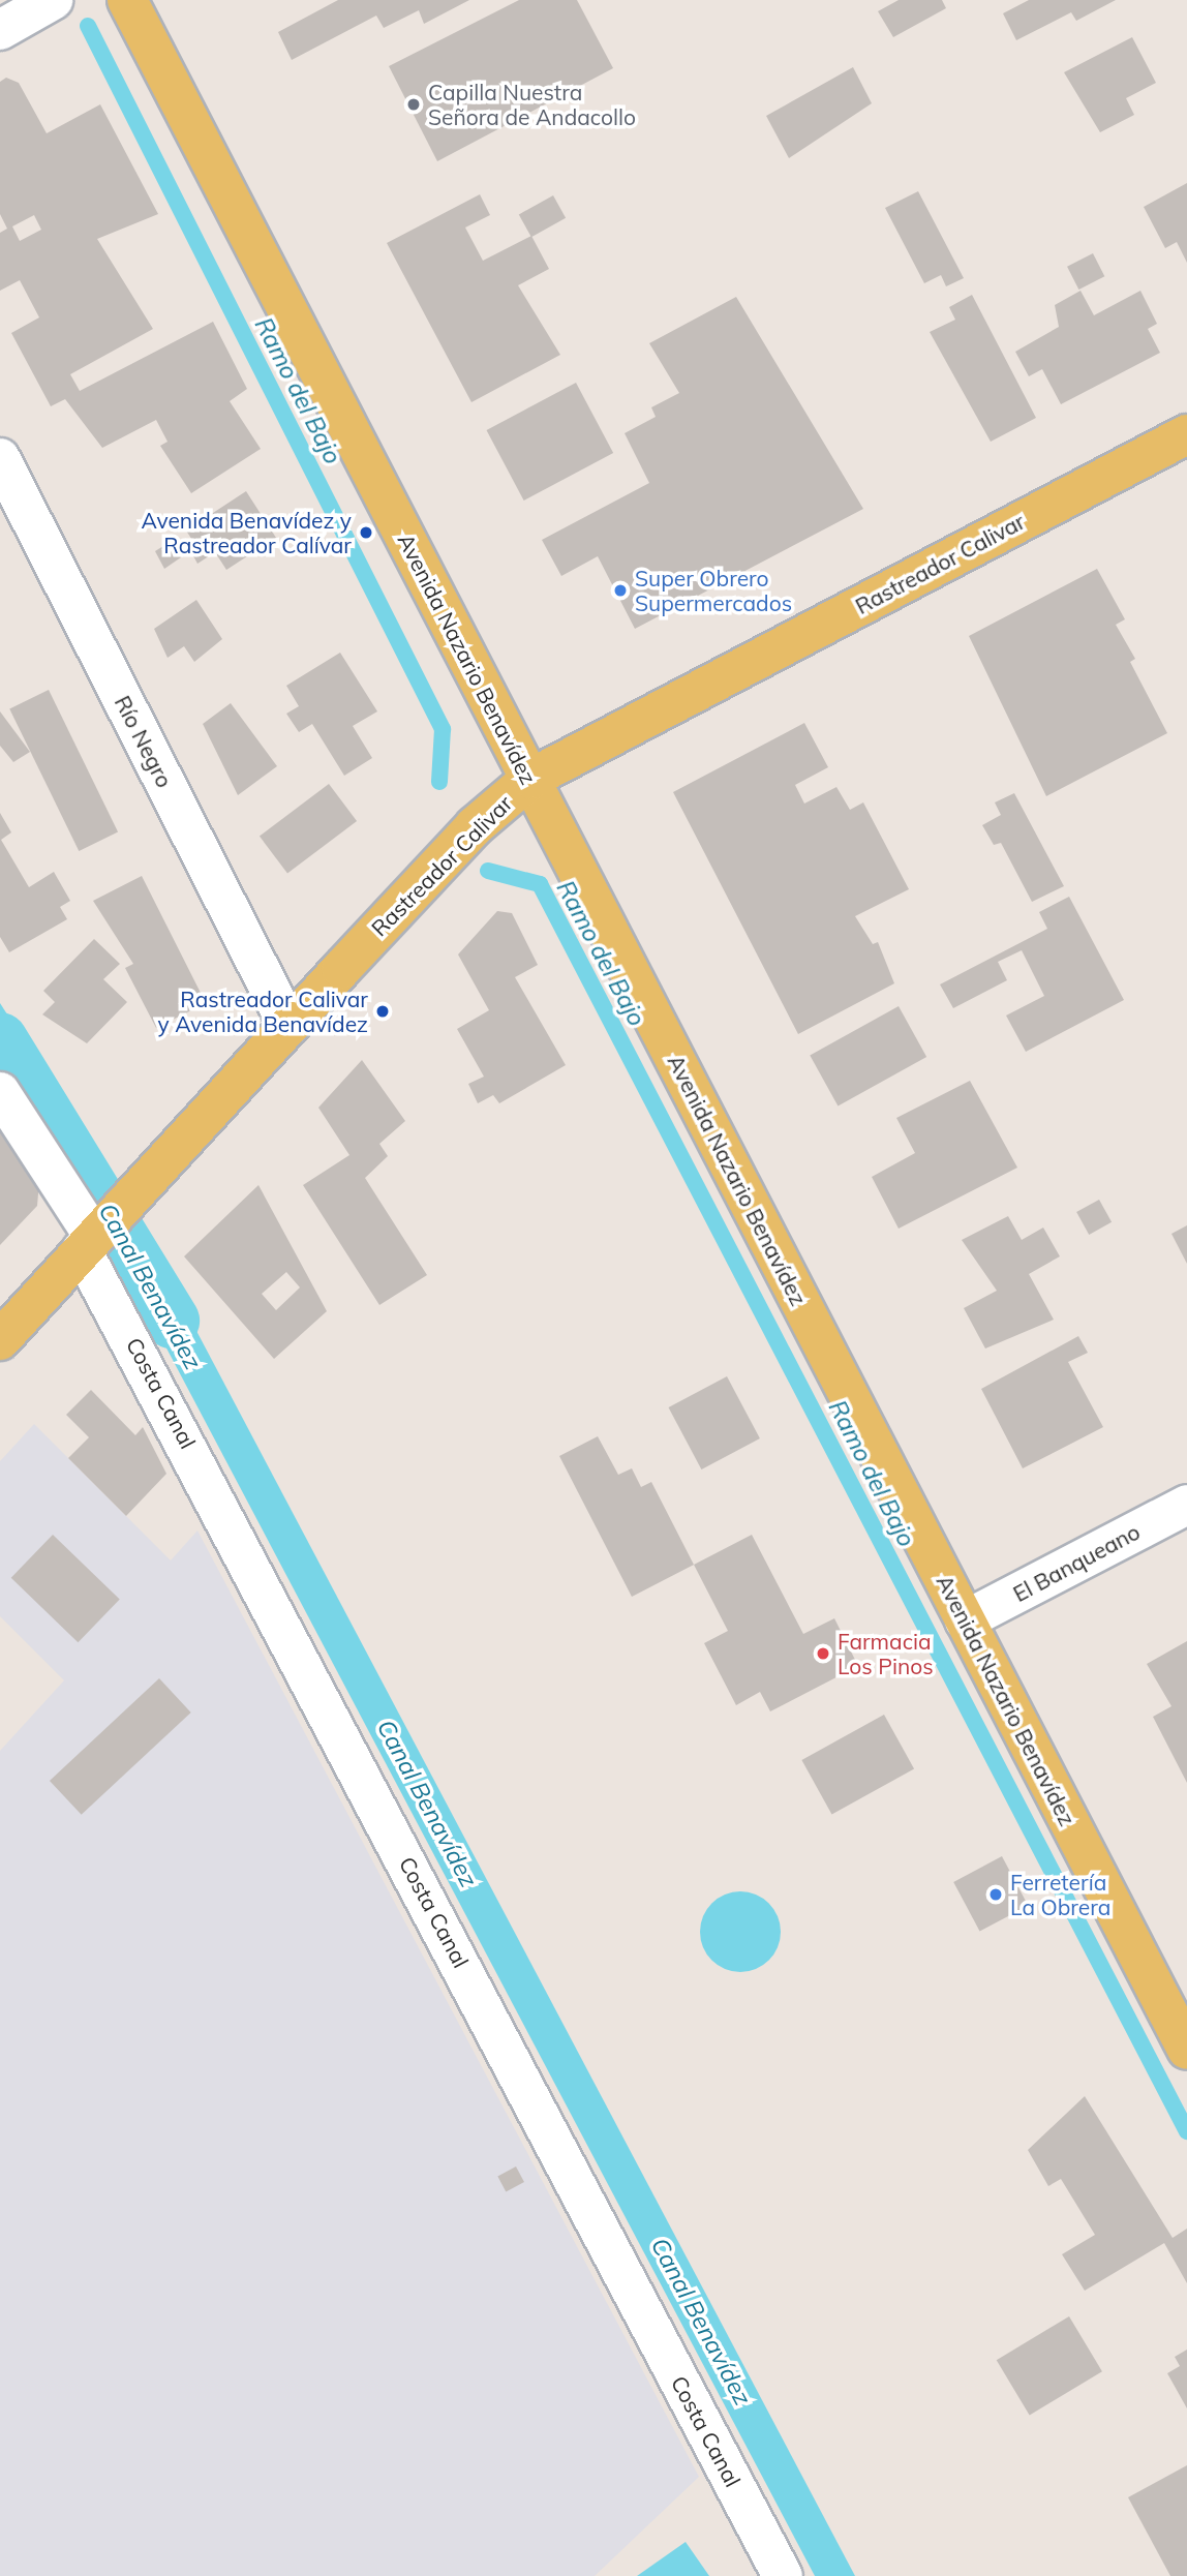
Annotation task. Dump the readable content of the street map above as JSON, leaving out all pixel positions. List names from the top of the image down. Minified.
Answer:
{"streets":{"main road":["Rastreador Calivar","Avenida Nazario Benavídez"],"street":["Río Negro","Costa Canal","El Banqueano"]},"crossings":[["Rastreador Calivar","Avenida Nazario Benavídez"],["Rastreador Calivar","Río Negro"],["Rastreador Calivar","Costa Canal"],["Avenida Nazario Benavídez","El Banqueano"]],"water":["Ramo del Bajo","Canal Benavídez"],"places":["Capilla Nuestra Señora de Andacollo","Avenida Benavídez y Rastreador Calívar","Super Obrero Supermercados","Rastreador Calivar y Avenida Benavídez","Farmacia Los Pinos","Ferretería La Obrera"]}
